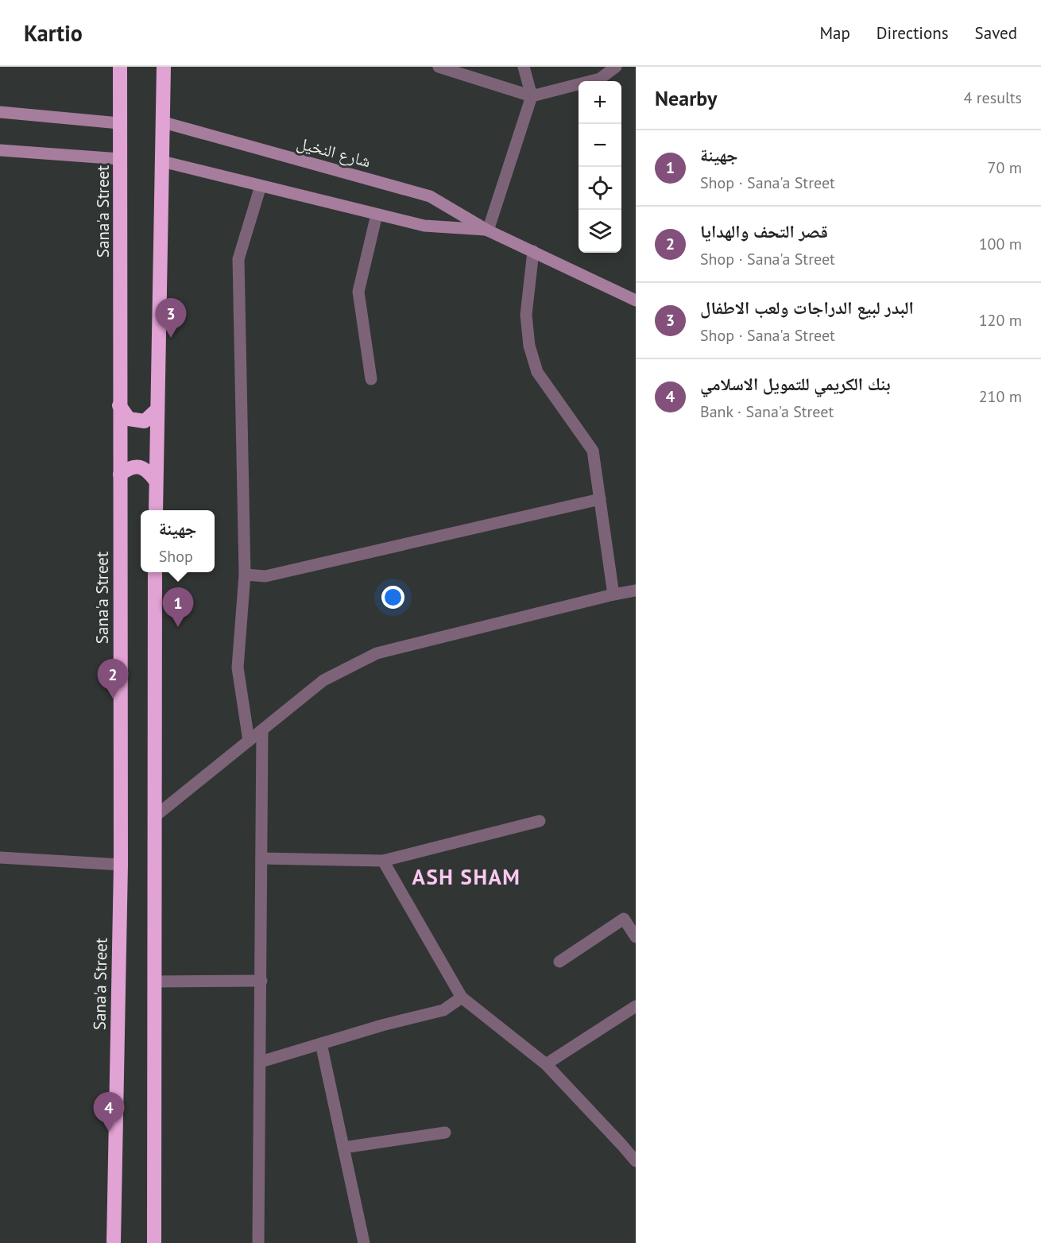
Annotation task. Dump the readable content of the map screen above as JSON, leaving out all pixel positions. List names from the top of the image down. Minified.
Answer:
{"streets":{"highway":["Sana'a Street"],"street":["شارع النخيل"]},"districts":["ASH SHAM"],"page":{"header":"Kartio","nav":["Map","Directions","Saved"],"heading":["Nearby","4 results"],"map_buttons":["+","−"],"list":[{"mark":"1","name":"جهينة","note":"Shop · Sana'a Street","value":"70 m"},{"mark":"2","name":"قصر التحف والهدايا","note":"Shop · Sana'a Street","value":"100 m"},{"mark":"3","name":"البدر لبيع الدراجات ولعب الاطفال","note":"Shop · Sana'a Street","value":"120 m"},{"mark":"4","name":"بنك الكريمي للتمويل الاسلامي","note":"Bank · Sana'a Street","value":"210 m"}],"pins":["3","1","2","4"],"popup":["جهينة","Shop"]}}
